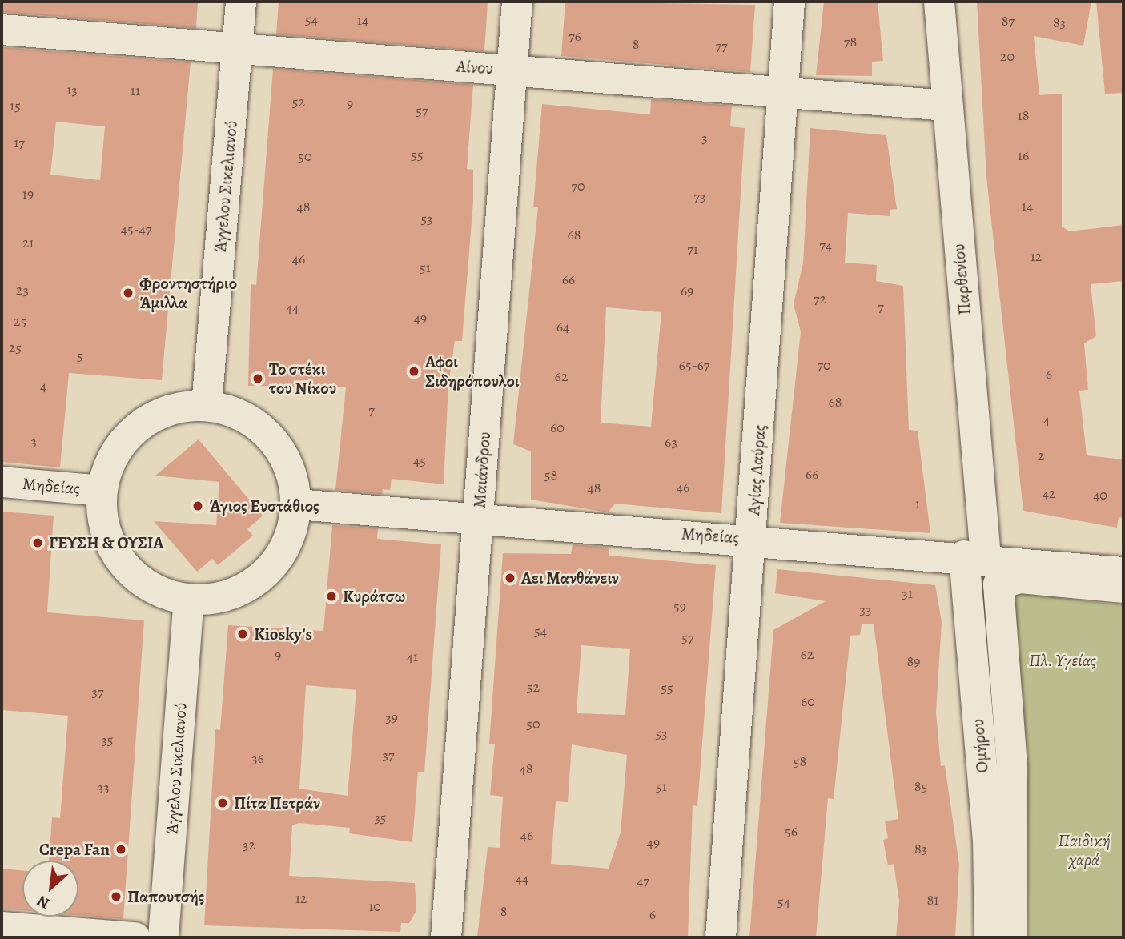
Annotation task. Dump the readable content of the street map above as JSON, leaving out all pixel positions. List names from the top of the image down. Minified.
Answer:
{"streets":{"street":["Αίνου","Άγγελου Σικελιανού","Παρθενίου","Μαιάνδρου","Αγίας Λαύρας","Μηδείας","Ομήρου"]},"crossings":[["Αίνου","Άγγελου Σικελιανού"],["Αίνου","Παρθενίου"],["Αίνου","Μαιάνδρου"],["Αίνου","Αγίας Λαύρας"],["Άγγελου Σικελιανού","Μηδείας"],["Παρθενίου","Μηδείας"],["Παρθενίου","Ομήρου"],["Μαιάνδρου","Μηδείας"],["Αγίας Λαύρας","Μηδείας"],["Μηδείας","Ομήρου"]],"parks":["Πλ. Υγείας","Παιδική χαρά"],"places":["Φροντηστήριο Άμιλλα","Αφοι Σιδηρόπουλοι","Το στέκι του Νίκου","Άγιος Ευστάθιος","ΓΕΥΣΗ & ΟΥΣΙΑ","Αει Μανθάνειν","Κυράτσω","Kiosky's","Πίτα Πετράν","Crepa Fan","Παπουτσής"],"house_numbers":["54","14","87","83","76","78","8","77","20","13","11","52","9","15","57","18","3","17","55","16","50","70","19","73","14","48","53","45-47","68","21","74","71","12","46","51","66","23","69","72","7","44","49","25","64","25","5","65-67","70","6","62","4","68","7","4","60","3","63","2","45","66","58","46","48","42","40","1","31","59","33","54","57","62","9","41","89","52","55","37","60","39","50","53","35","37","36","58","48","51","85","33","35","56","46","49","32","83","44","47","12","81","54","10","8","6"],"north":"bottom left"}
